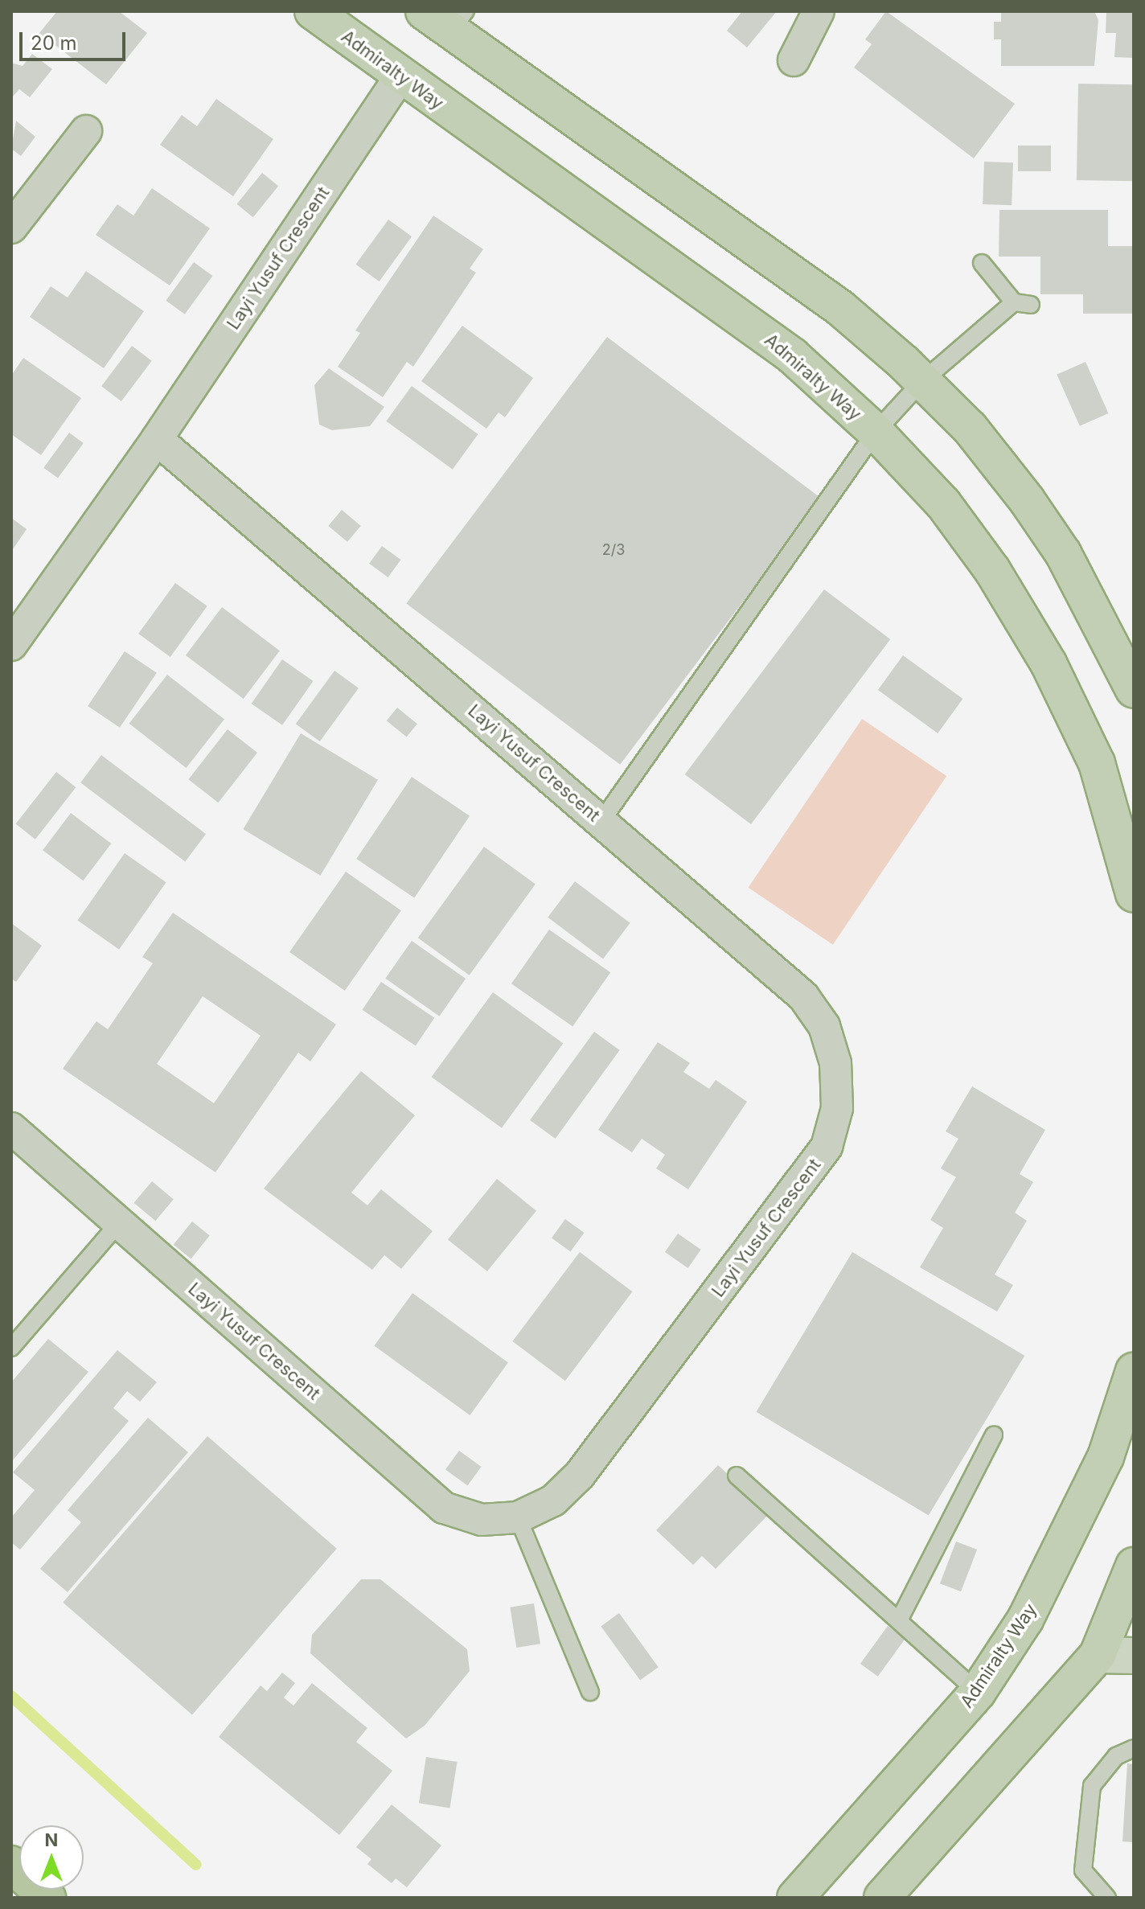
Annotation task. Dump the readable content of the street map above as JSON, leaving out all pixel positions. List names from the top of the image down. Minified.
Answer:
{"streets":{"main road":["Admiralty Way"],"street":["Layi Yusuf Crescent"]},"crossings":[["Admiralty Way","Layi Yusuf Crescent"]],"house_numbers":["2/3"],"scale_bar":"20 m","north":"top"}
